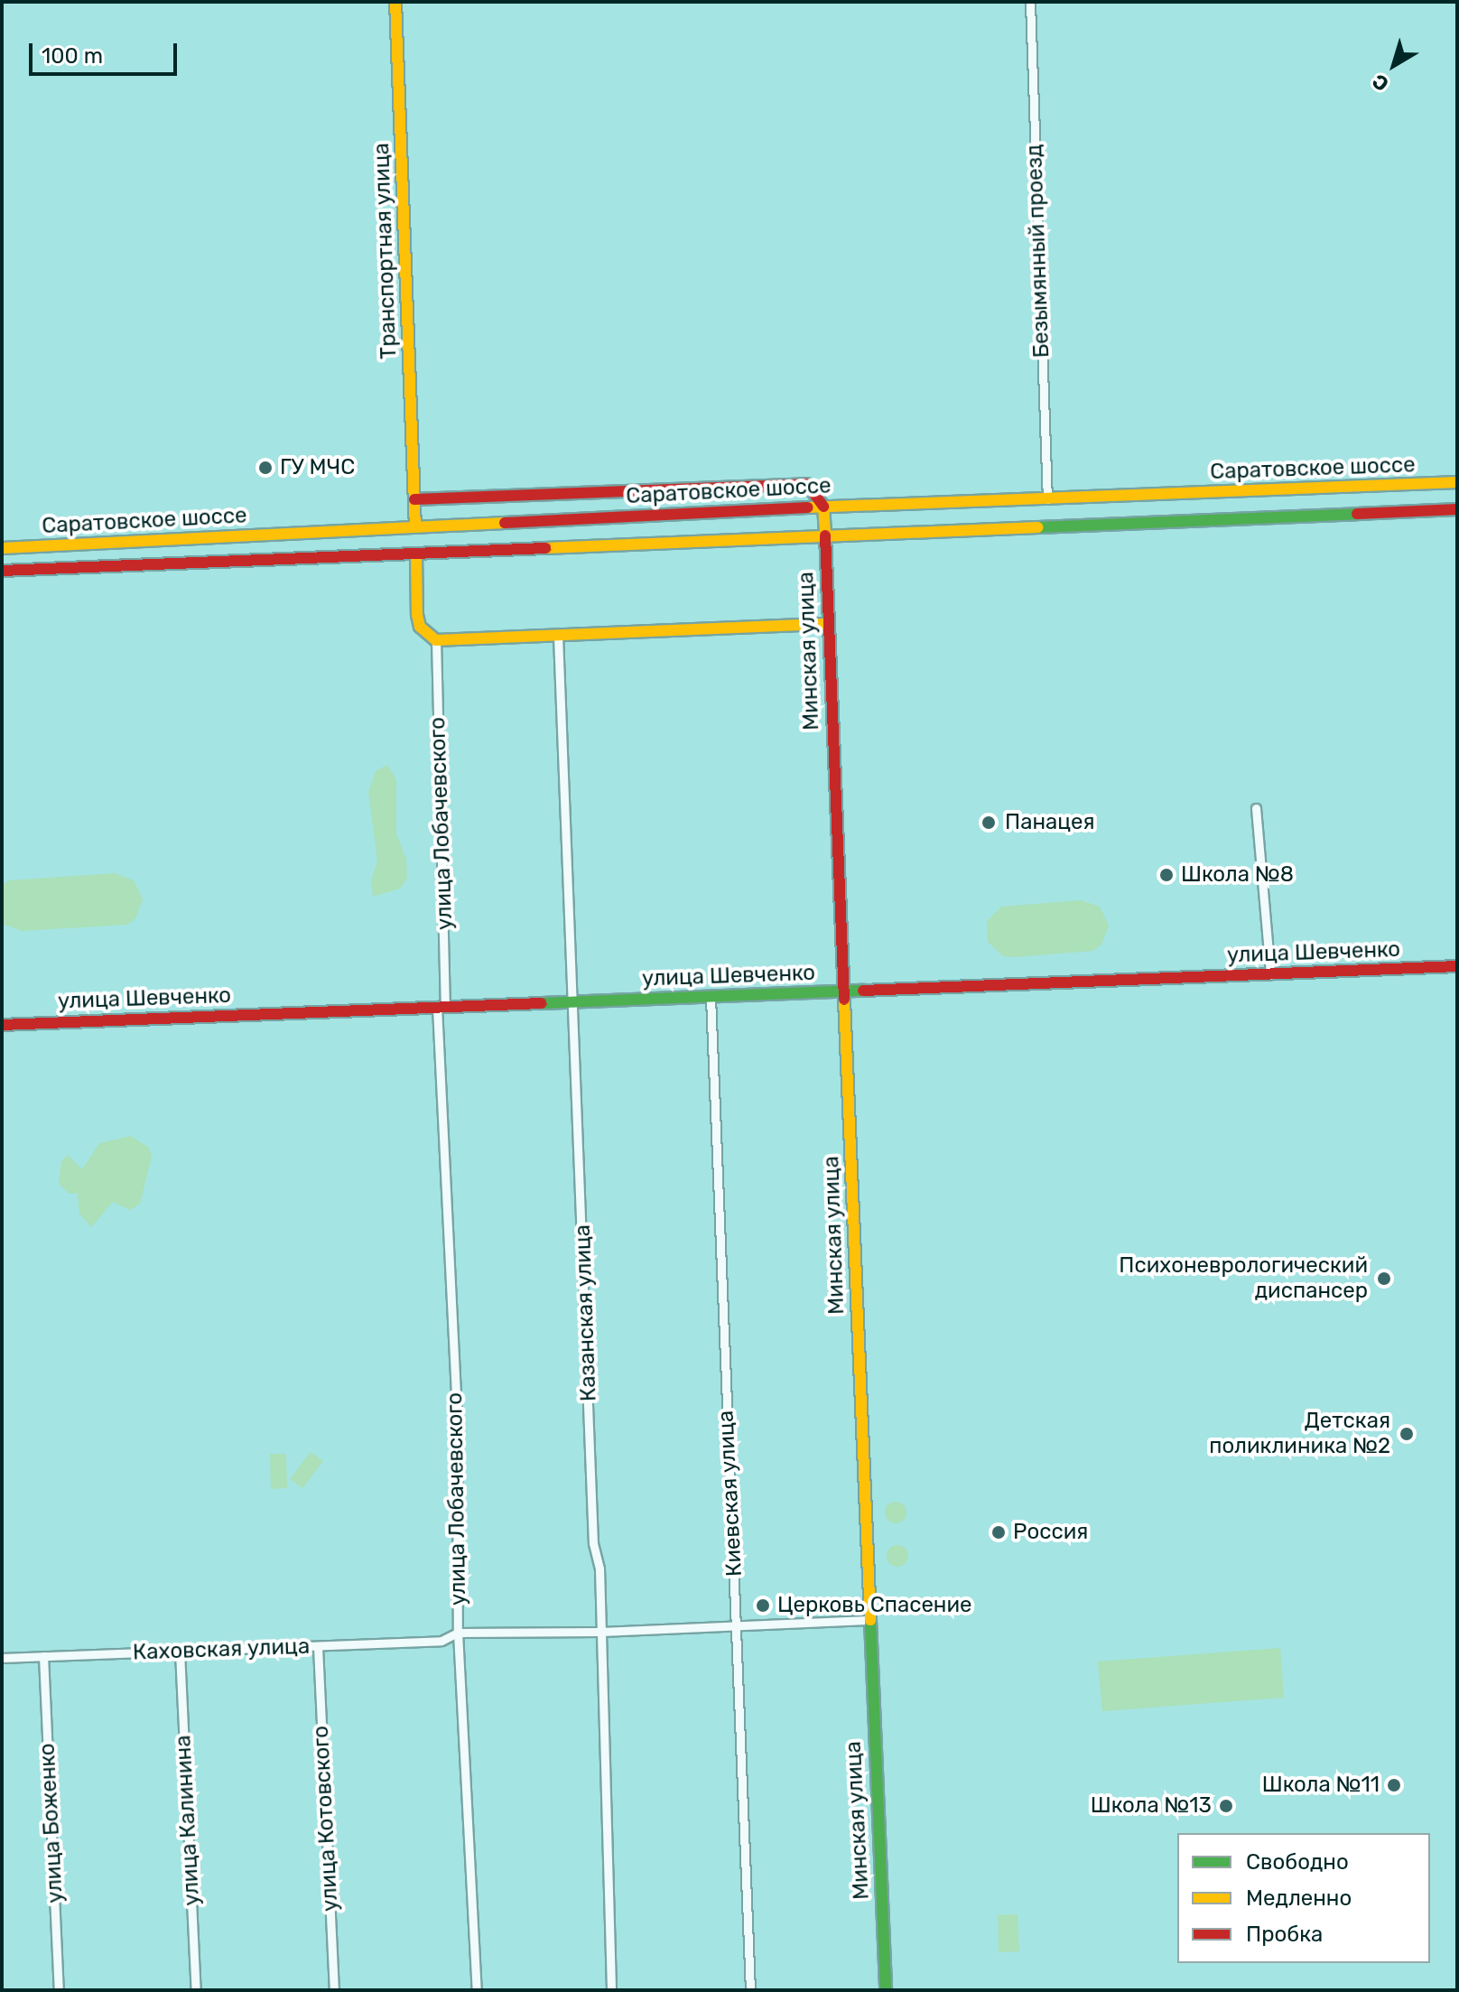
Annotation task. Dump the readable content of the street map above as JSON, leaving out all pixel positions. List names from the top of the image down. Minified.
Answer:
{"streets":{"main road":["Транспортная улица","Саратовское шоссе","Минская улица","улица Шевченко"],"street":["Безымянный проезд","улица Лобачевского","Казанская улица","Киевская улица","Каховская улица","улица Котовского","улица Калинина","улица Боженко"]},"crossings":[["Транспортная улица","Саратовское шоссе"],["Транспортная улица","улица Лобачевского"],["Безымянный проезд","Саратовское шоссе"],["Саратовское шоссе","Минская улица"],["Минская улица","улица Шевченко"],["Минская улица","Каховская улица"],["улица Лобачевского","улица Шевченко"],["улица Лобачевского","Каховская улица"],["улица Шевченко","Казанская улица"],["улица Шевченко","Киевская улица"],["Казанская улица","Каховская улица"],["Киевская улица","Каховская улица"],["Каховская улица","улица Котовского"],["Каховская улица","улица Калинина"],["Каховская улица","улица Боженко"]],"places":["ГУ МЧС","Панацея","Школа №8","Психоневрологический диспансер","Детская поликлиника №2","Россия","Церковь Спасение","Школа №11","Школа №13"],"legend":["Свободно","Медленно","Пробка"],"scale_bar":"100 m","north":"bottom left"}
